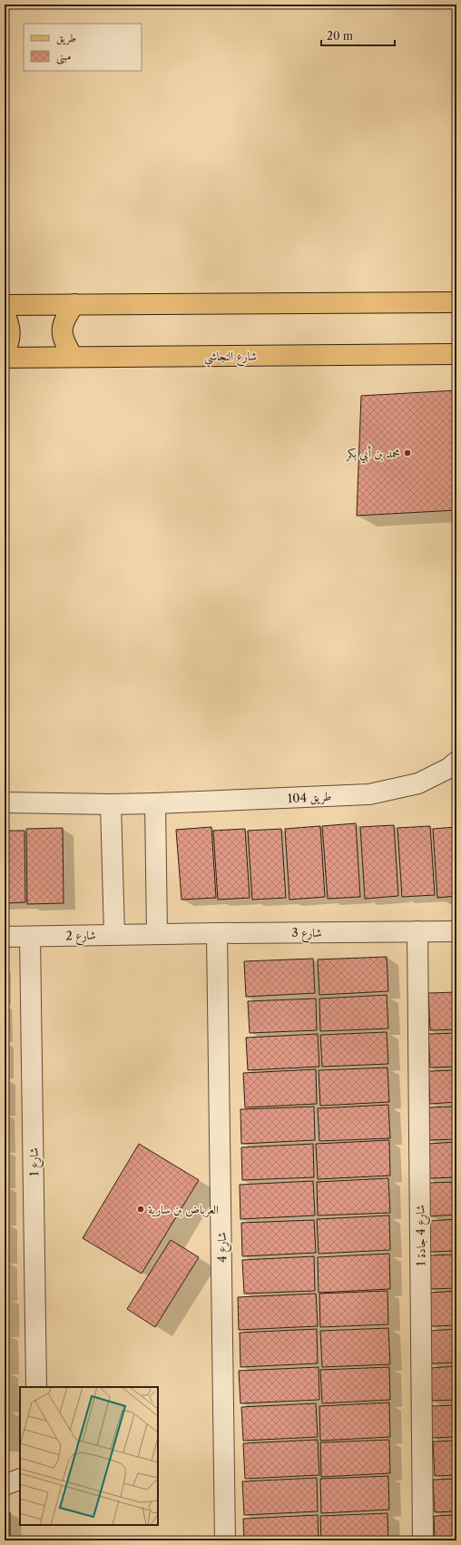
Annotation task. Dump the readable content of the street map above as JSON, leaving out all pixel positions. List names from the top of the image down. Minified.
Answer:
{"streets":{"main road":["شارع النجاشي"],"street":["طريق 104","شارع 3","شارع 2","شارع 1","شارع 4 جادة 1","شارع 4"]},"crossings":[["شارع 3","شارع 2"],["شارع 3","شارع 4 جادة 1"],["شارع 3","شارع 4"],["شارع 2","شارع 1"]],"places":["محمد بن أبي بكر","العرباض بن سارية"],"legend":["طريق","مبنى"],"scale_bar":"20 m"}
